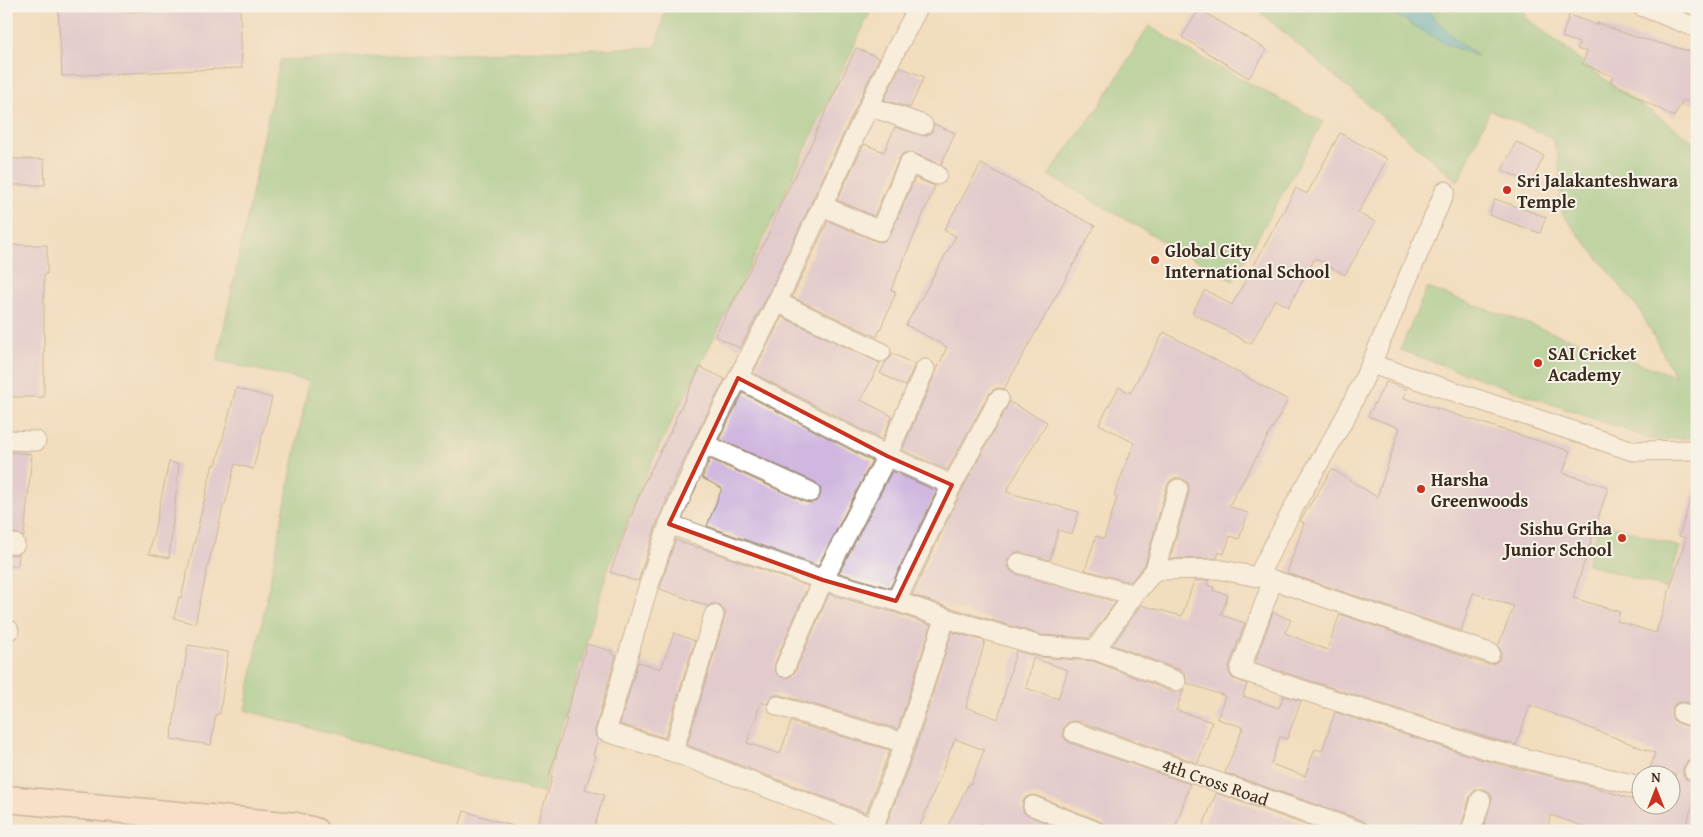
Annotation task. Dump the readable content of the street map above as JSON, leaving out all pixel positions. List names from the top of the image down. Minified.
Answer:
{"streets":{"street":["4th Cross Road"]},"places":["Sri Jalakanteshwara Temple","Global City International School","SAI Cricket Academy","Harsha Greenwoods","Sishu Griha Junior School"],"north":"top"}
